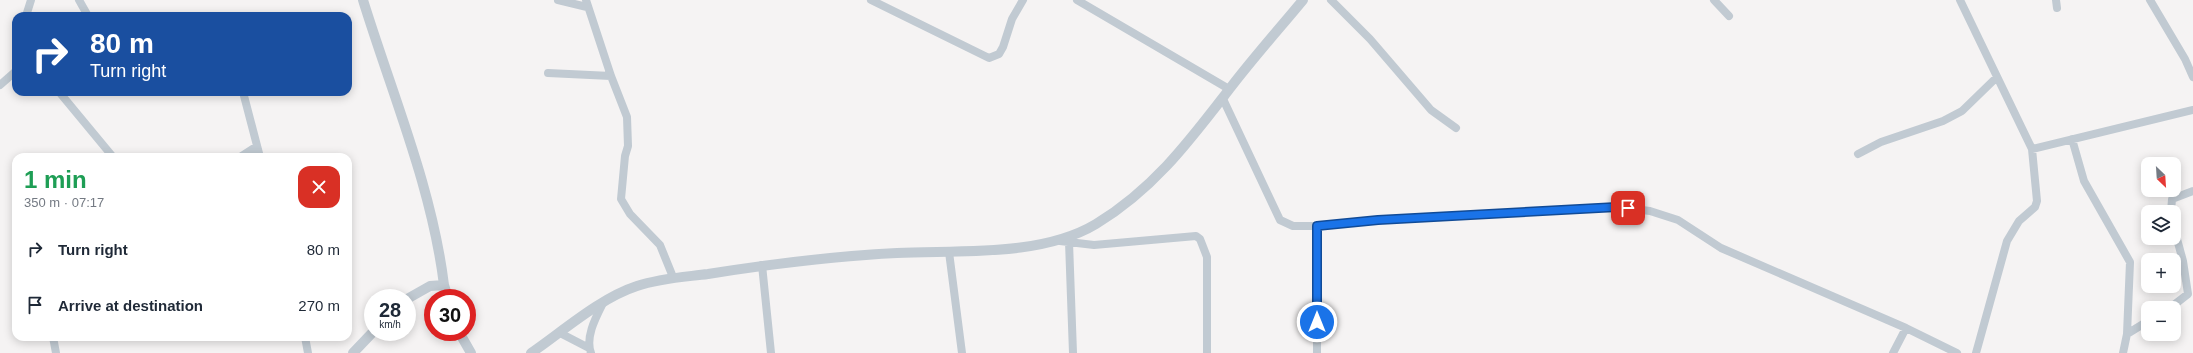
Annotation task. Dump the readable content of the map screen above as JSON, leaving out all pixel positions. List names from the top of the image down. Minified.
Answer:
{"north":"bottom right","page":{"turn":["80 m","Turn right"],"heading":["1 min","350 m · 07:17"],"map_buttons":["+","−"],"list":[{"name":"Turn right","value":"80 m"},{"name":"Arrive at destination","value":"270 m"}],"speed":"28 km/h","limit":"30"}}
